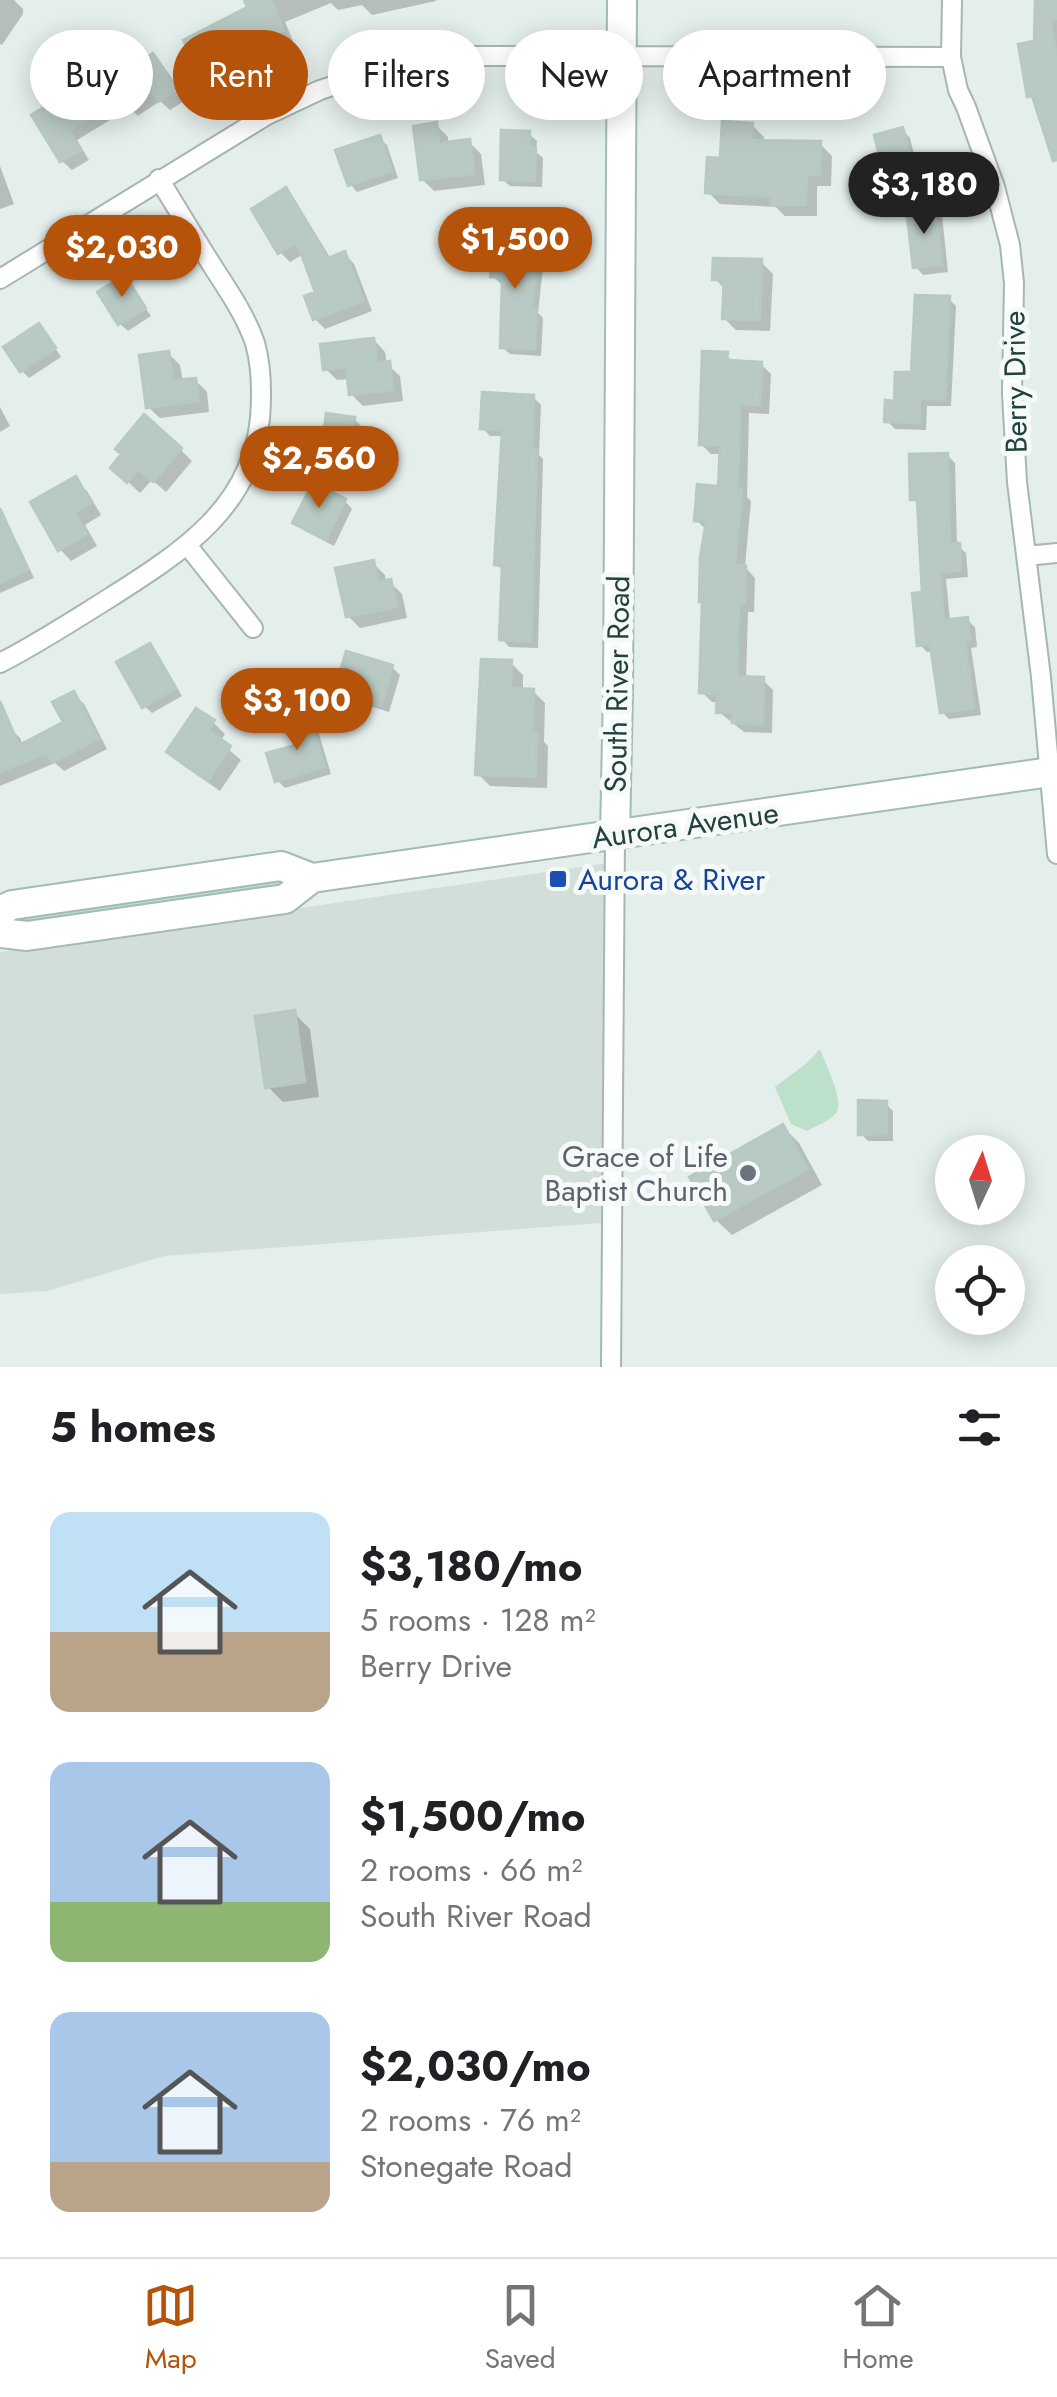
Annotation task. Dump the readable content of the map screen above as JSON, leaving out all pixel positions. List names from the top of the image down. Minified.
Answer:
{"streets":{"main road":["South River Road","Aurora Avenue"],"street":["Berry Drive"]},"crossings":[["Berry Drive","Aurora Avenue"],["South River Road","Aurora Avenue"]],"places":{"transit":["Aurora & River"],"other":["Grace of Life Baptist Church"]},"north":"top","page":{"chip":["Buy","Rent","Filters","New","Apartment"],"price":["$3,180","$1,500","$2,030","$2,560","$3,100"],"heading":"5 homes","list":[{"name":"$3,180/mo","note":"5 rooms · 128 m² · Berry Drive"},{"name":"$1,500/mo","note":"2 rooms · 66 m² · South River Road"},{"name":"$2,030/mo","note":"2 rooms · 76 m² · Stonegate Road"}],"tabs":["Map","Saved","Home"]}}
